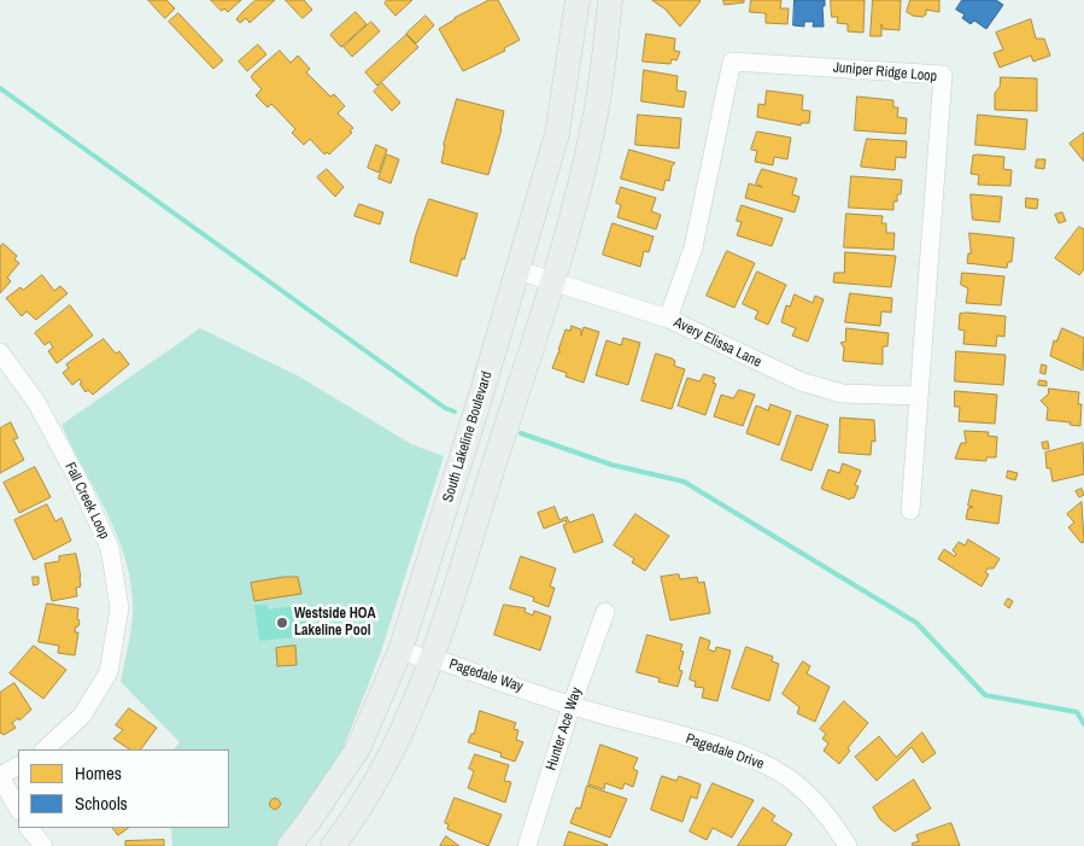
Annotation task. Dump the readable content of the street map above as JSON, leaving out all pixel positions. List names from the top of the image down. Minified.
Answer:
{"streets":{"main road":["South Lakeline Boulevard"],"street":["Juniper Ridge Loop","Avery Elissa Lane","Fall Creek Loop","Pagedale Way","Hunter Ace Way","Pagedale Drive"]},"crossings":[["Juniper Ridge Loop","Avery Elissa Lane"],["Avery Elissa Lane","South Lakeline Boulevard"],["South Lakeline Boulevard","Pagedale Way"],["Pagedale Way","Hunter Ace Way"],["Pagedale Way","Pagedale Drive"],["Hunter Ace Way","Pagedale Drive"]],"places":["Westside HOA Lakeline Pool"],"legend":["Homes","Schools"]}
